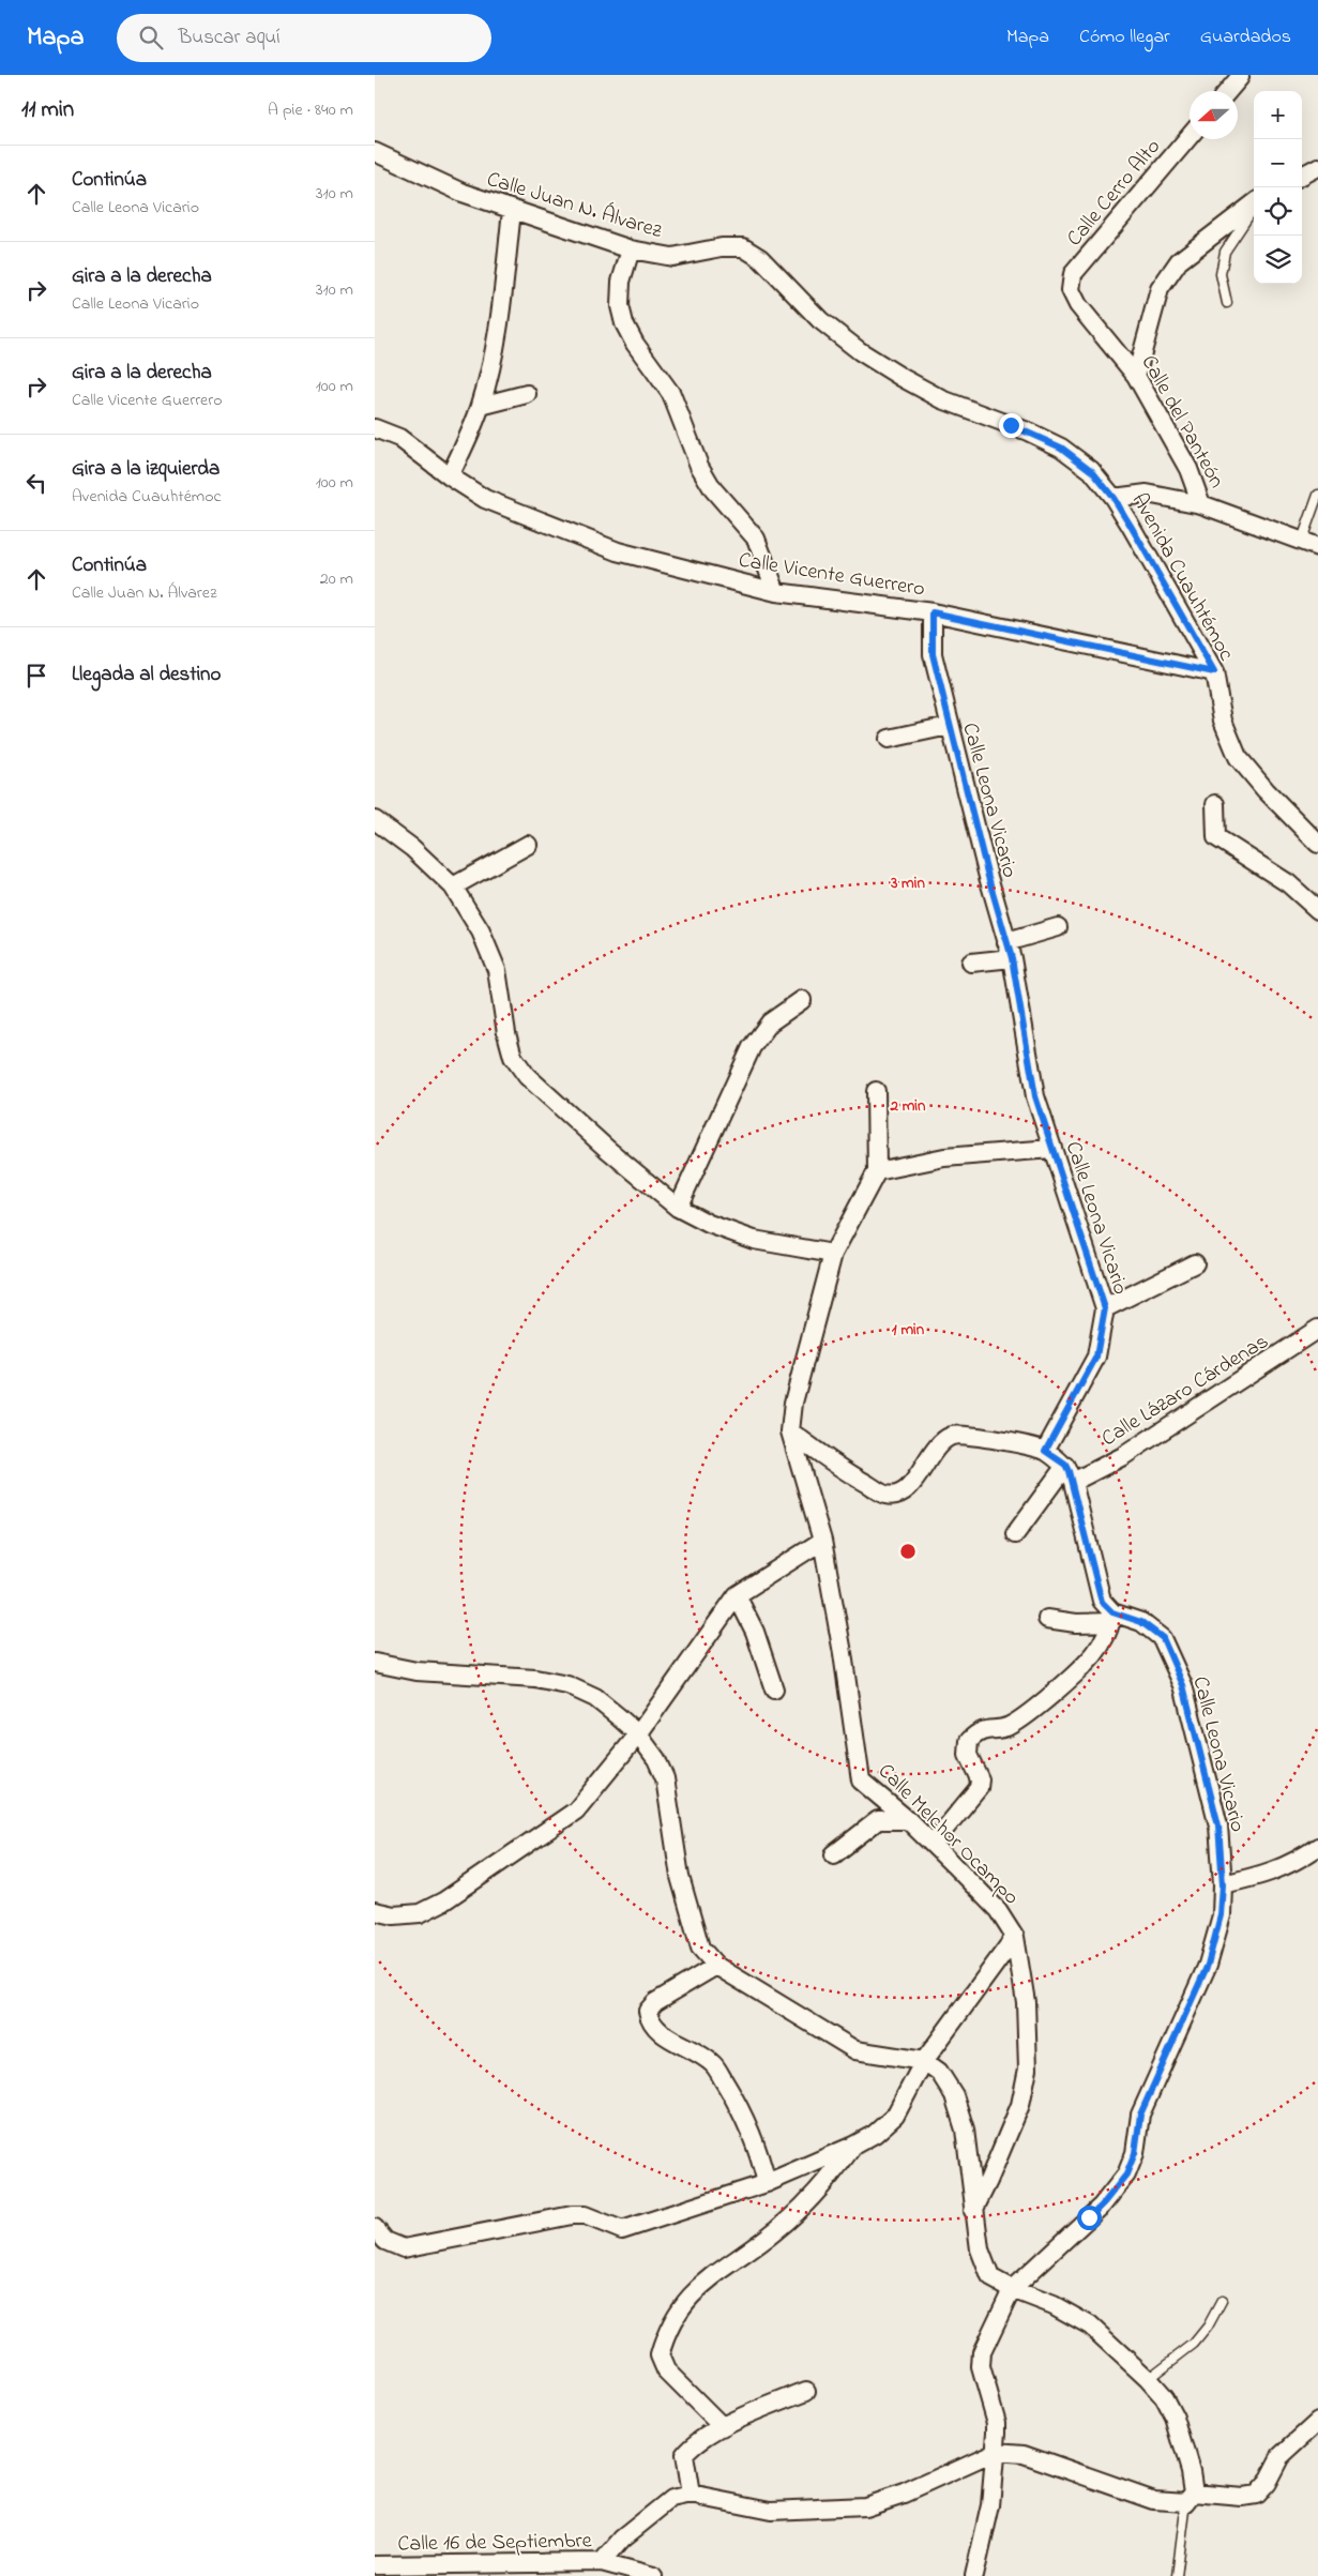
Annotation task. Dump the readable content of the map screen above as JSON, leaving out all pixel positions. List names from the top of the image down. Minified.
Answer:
{"streets":{"street":["Calle Cerro Alto","Calle Juan N. Álvarez","Calle del Panteón","Calle Vicente Guerrero","Avenida Cuauhtémoc","Calle Leona Vicario","Calle Lázaro Cárdenas","Calle Melchor Ocampo","Calle 16 de Septiembre"]},"crossings":[["Calle Cerro Alto","Calle del Panteón"],["Calle Juan N. Álvarez","Avenida Cuauhtémoc"],["Calle Vicente Guerrero","Avenida Cuauhtémoc"],["Calle Vicente Guerrero","Calle Leona Vicario"]],"north":"left","page":{"header":"Mapa","search":"Buscar aquí","nav":["Mapa","Cómo llegar","Guardados"],"heading":["11 min","A pie · 840 m"],"map_buttons":["+","−"],"list":[["Continúa","Calle Leona Vicario","310 m"],["Gira a la derecha","Calle Leona Vicario","310 m"],["Gira a la derecha","Calle Vicente Guerrero","100 m"],["Gira a la izquierda","Avenida Cuauhtémoc","100 m"],["Continúa","Calle Juan N. Álvarez","20 m"],"Llegada al destino"]},"rings":["3 min","2 min","1 min"]}
